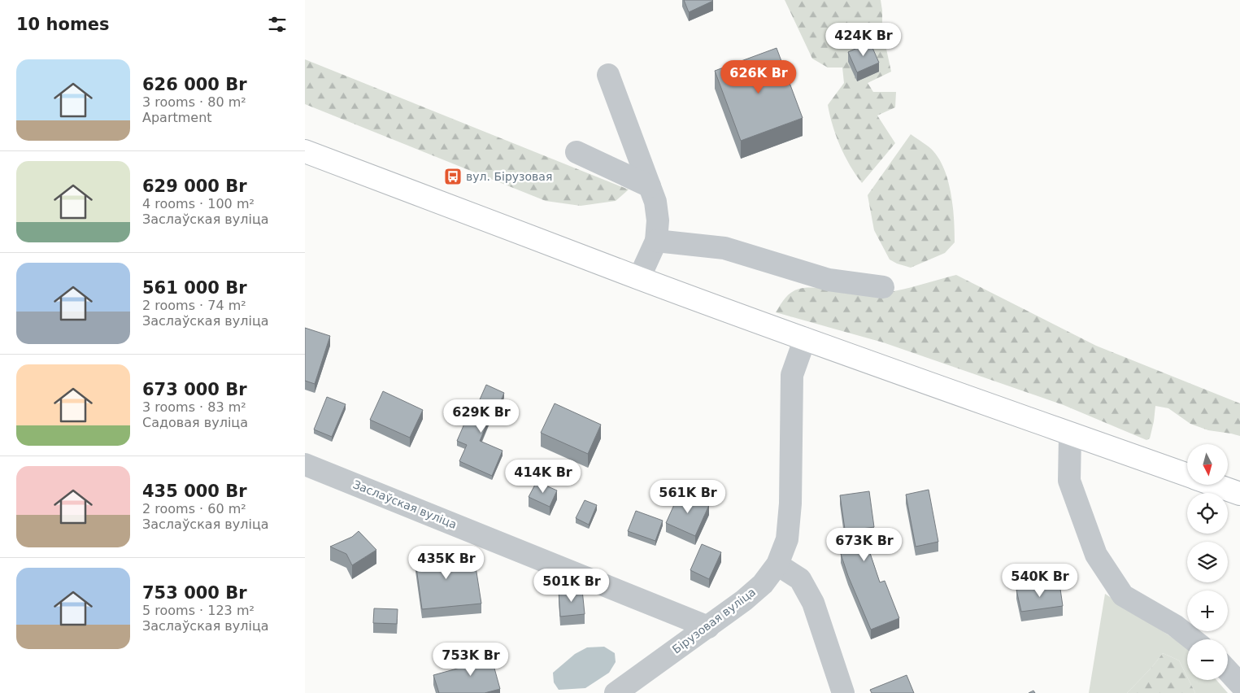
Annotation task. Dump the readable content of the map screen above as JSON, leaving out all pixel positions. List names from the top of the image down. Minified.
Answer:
{"streets":{"street":["Заслаўская вуліца","Бірузовая вуліца"]},"crossings":[["Заслаўская вуліца","Бірузовая вуліца"]],"places":{"bus stop":["вул. Бірузовая"]},"north":"bottom","page":{"heading":"10 homes","price":["424K Br","626K Br","629K Br","414K Br","561K Br","673K Br","435K Br","540K Br","501K Br","753K Br"],"list":[{"name":"626 000 Br","note":"3 rooms · 80 m² · Apartment"},{"name":"629 000 Br","note":"4 rooms · 100 m² · Заслаўская вуліца"},{"name":"561 000 Br","note":"2 rooms · 74 m² · Заслаўская вуліца"},{"name":"673 000 Br","note":"3 rooms · 83 m² · Садовая вуліца"},{"name":"435 000 Br","note":"2 rooms · 60 m² · Заслаўская вуліца"},{"name":"753 000 Br","note":"5 rooms · 123 m² · Заслаўская вуліца"}],"map_buttons":["+","−"]}}
